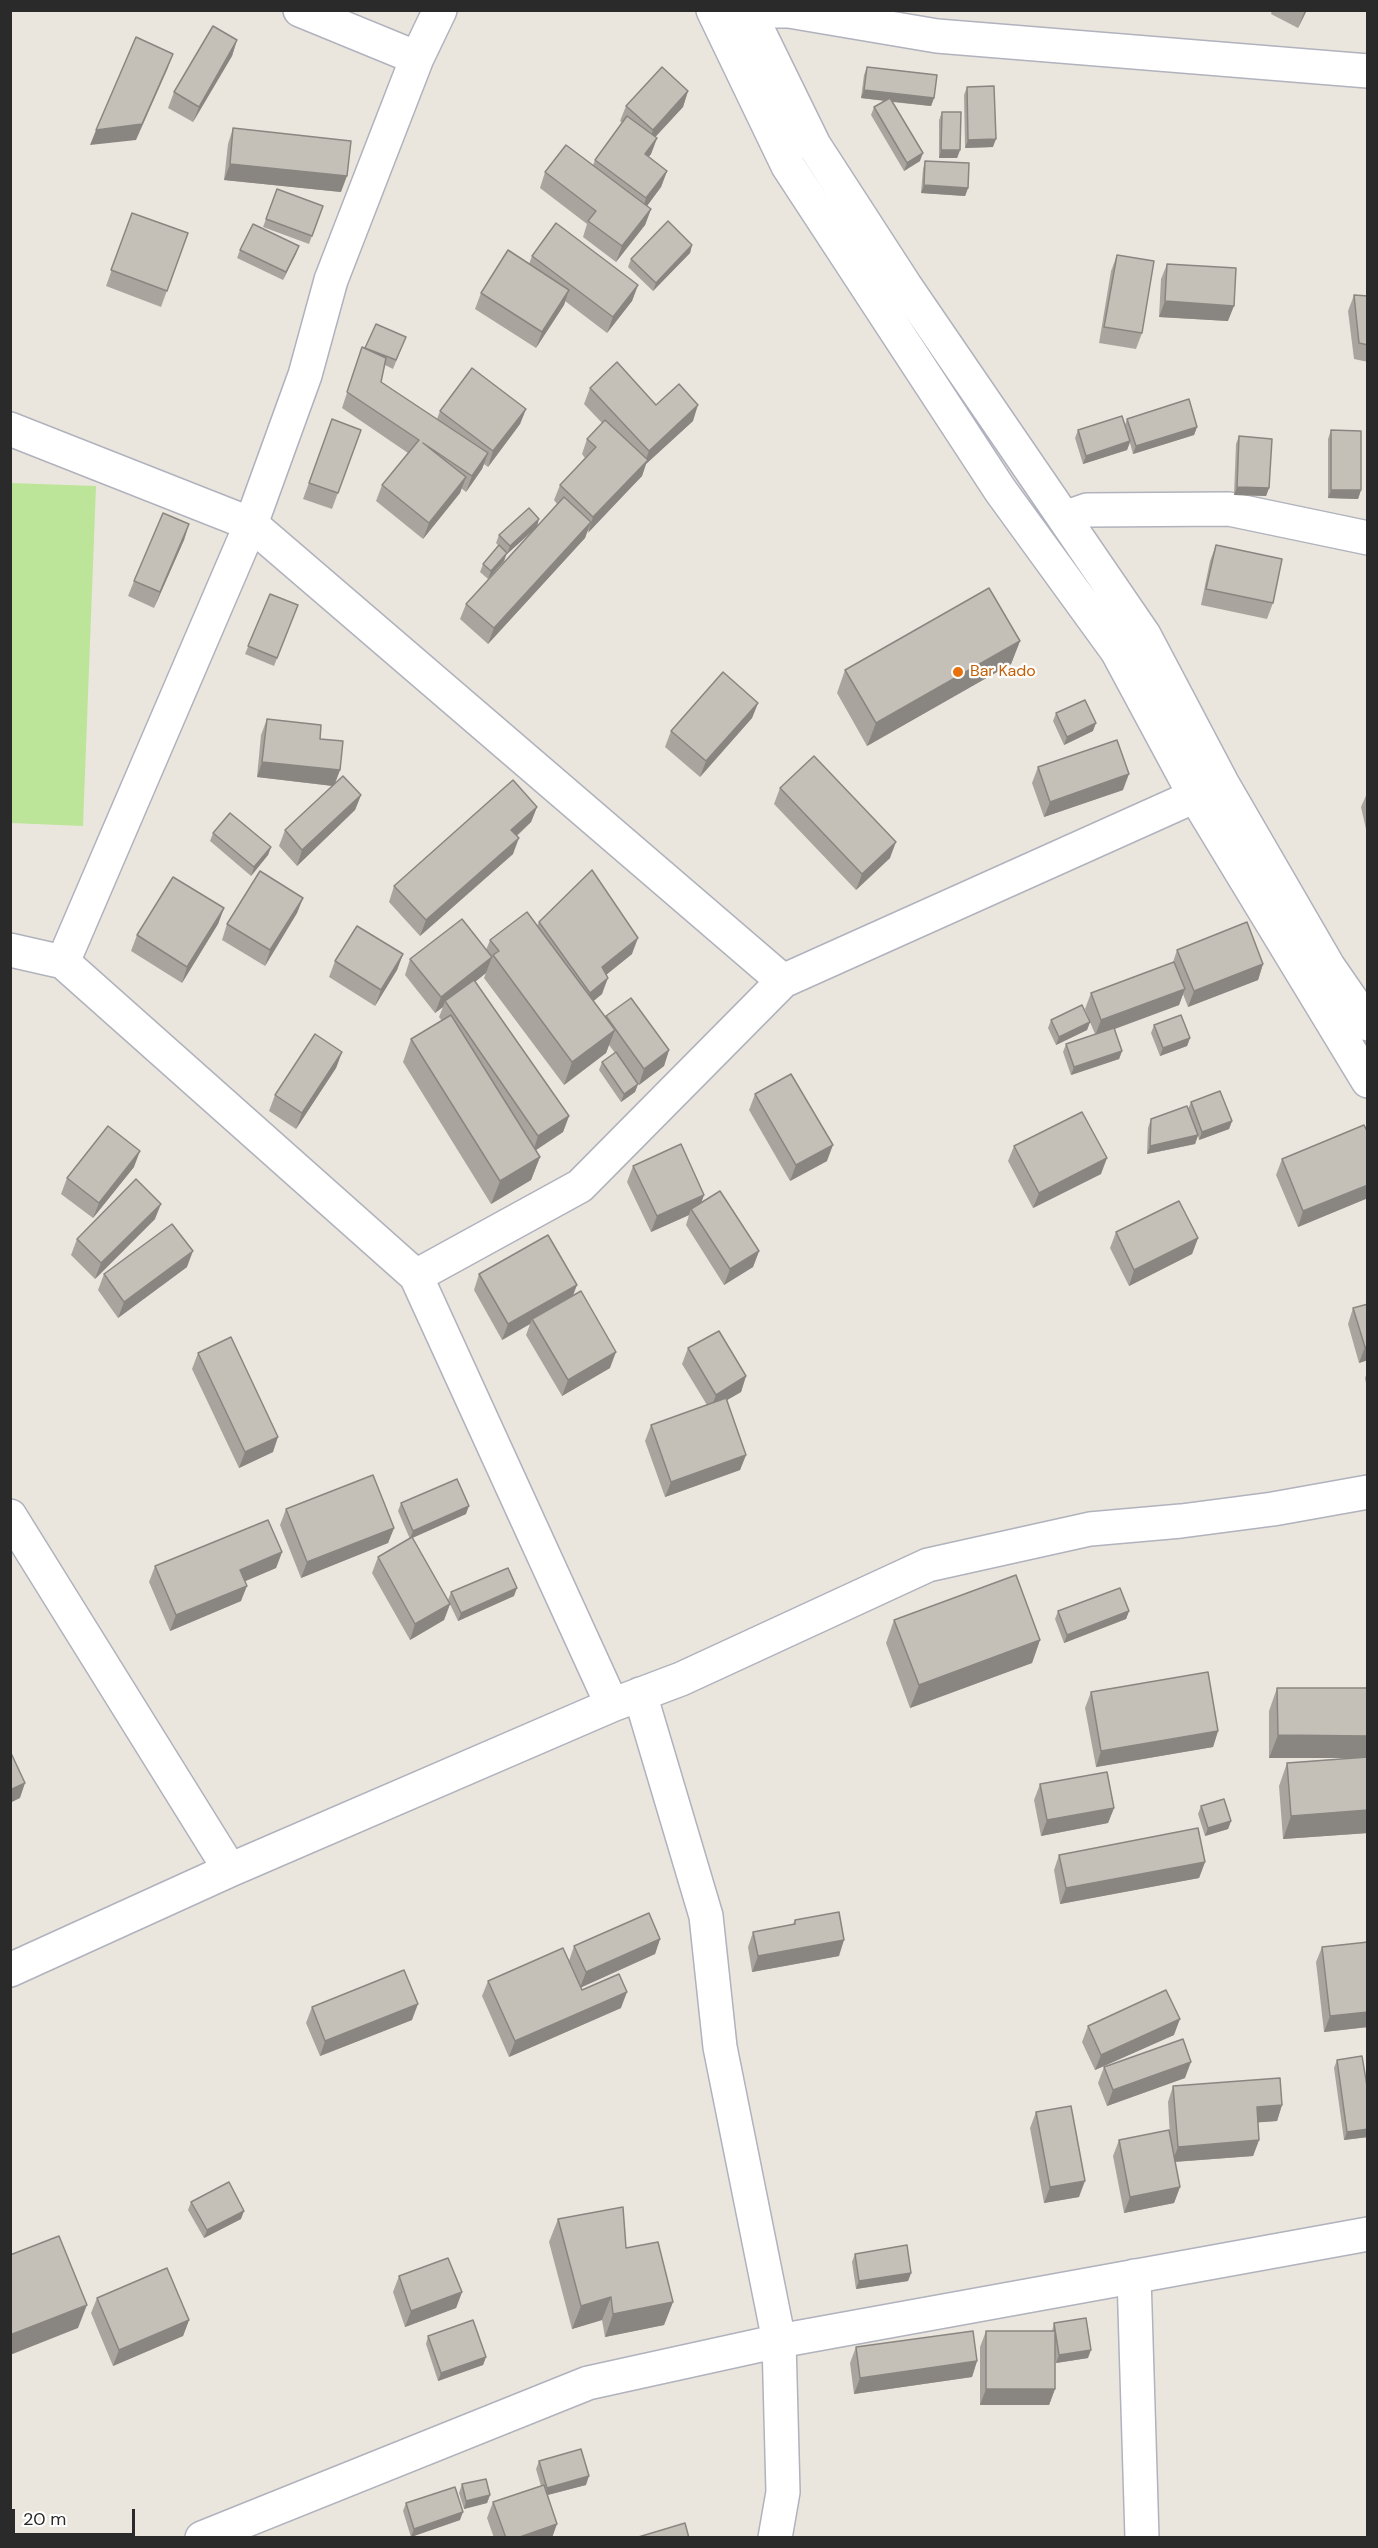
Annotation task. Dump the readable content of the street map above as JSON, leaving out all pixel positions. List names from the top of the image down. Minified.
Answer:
{"places":["Bar Kado"],"scale_bar":"20 m"}
